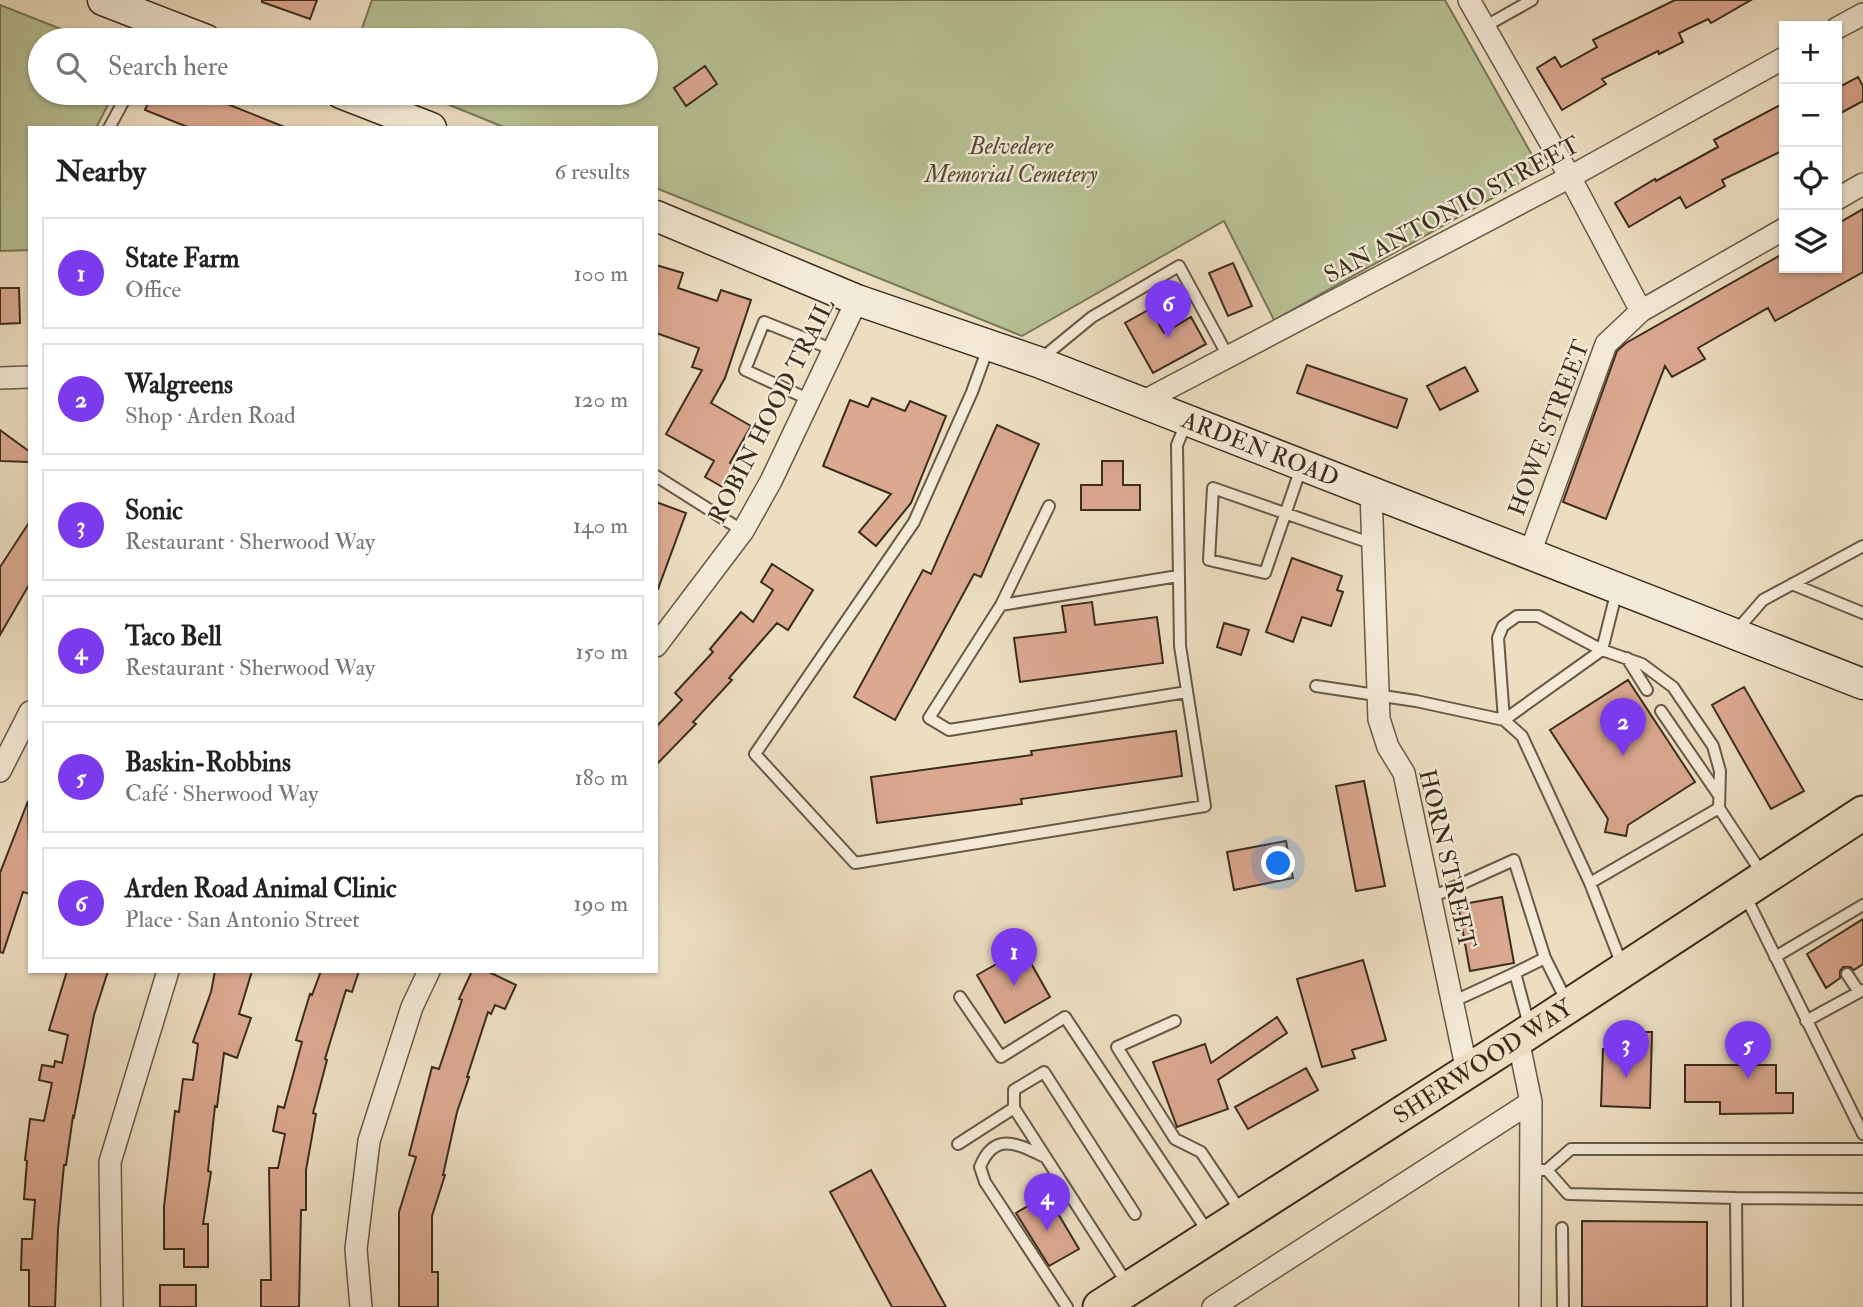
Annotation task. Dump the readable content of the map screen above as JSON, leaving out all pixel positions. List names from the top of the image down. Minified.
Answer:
{"streets":{"main road":["ARDEN ROAD","SHERWOOD WAY"],"street":["SAN ANTONIO STREET","ROBIN HOOD TRAIL","HOWE STREET","HORN STREET"]},"crossings":[["SAN ANTONIO STREET","ARDEN ROAD"],["ROBIN HOOD TRAIL","ARDEN ROAD"],["HOWE STREET","ARDEN ROAD"],["ARDEN ROAD","HORN STREET"],["HORN STREET","SHERWOOD WAY"]],"parks":["Belvedere Memorial Cemetery"],"page":{"map_buttons":["+","−"],"search":"Search here","heading":["Nearby","6 results"],"list":[{"mark":"1","name":"State Farm","note":"Office","value":"100 m"},{"mark":"2","name":"Walgreens","note":"Shop · Arden Road","value":"120 m"},{"mark":"3","name":"Sonic","note":"Restaurant · Sherwood Way","value":"140 m"},{"mark":"4","name":"Taco Bell","note":"Restaurant · Sherwood Way","value":"150 m"},{"mark":"5","name":"Baskin-Robbins","note":"Café · Sherwood Way","value":"180 m"},{"mark":"6","name":"Arden Road Animal Clinic","note":"Place · San Antonio Street","value":"190 m"}],"pins":["6","2","1","3","5","4"]}}
